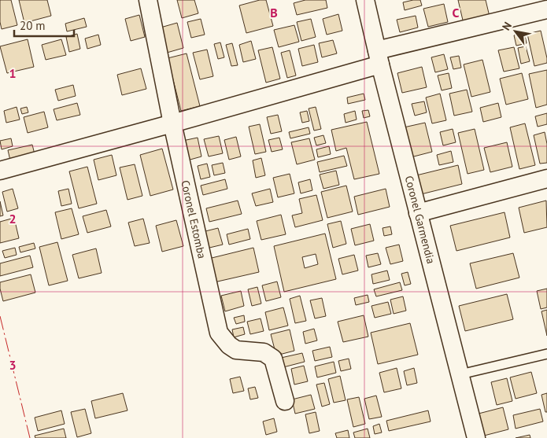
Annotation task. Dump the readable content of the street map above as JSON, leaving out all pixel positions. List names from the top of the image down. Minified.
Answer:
{"streets":{"street":["Coronel Estomba","Coronel Garmendia"]},"scale_bar":"20 m","north":"top left","grid":{"columns":["B","C"],"rows":["1","2","3"]}}
